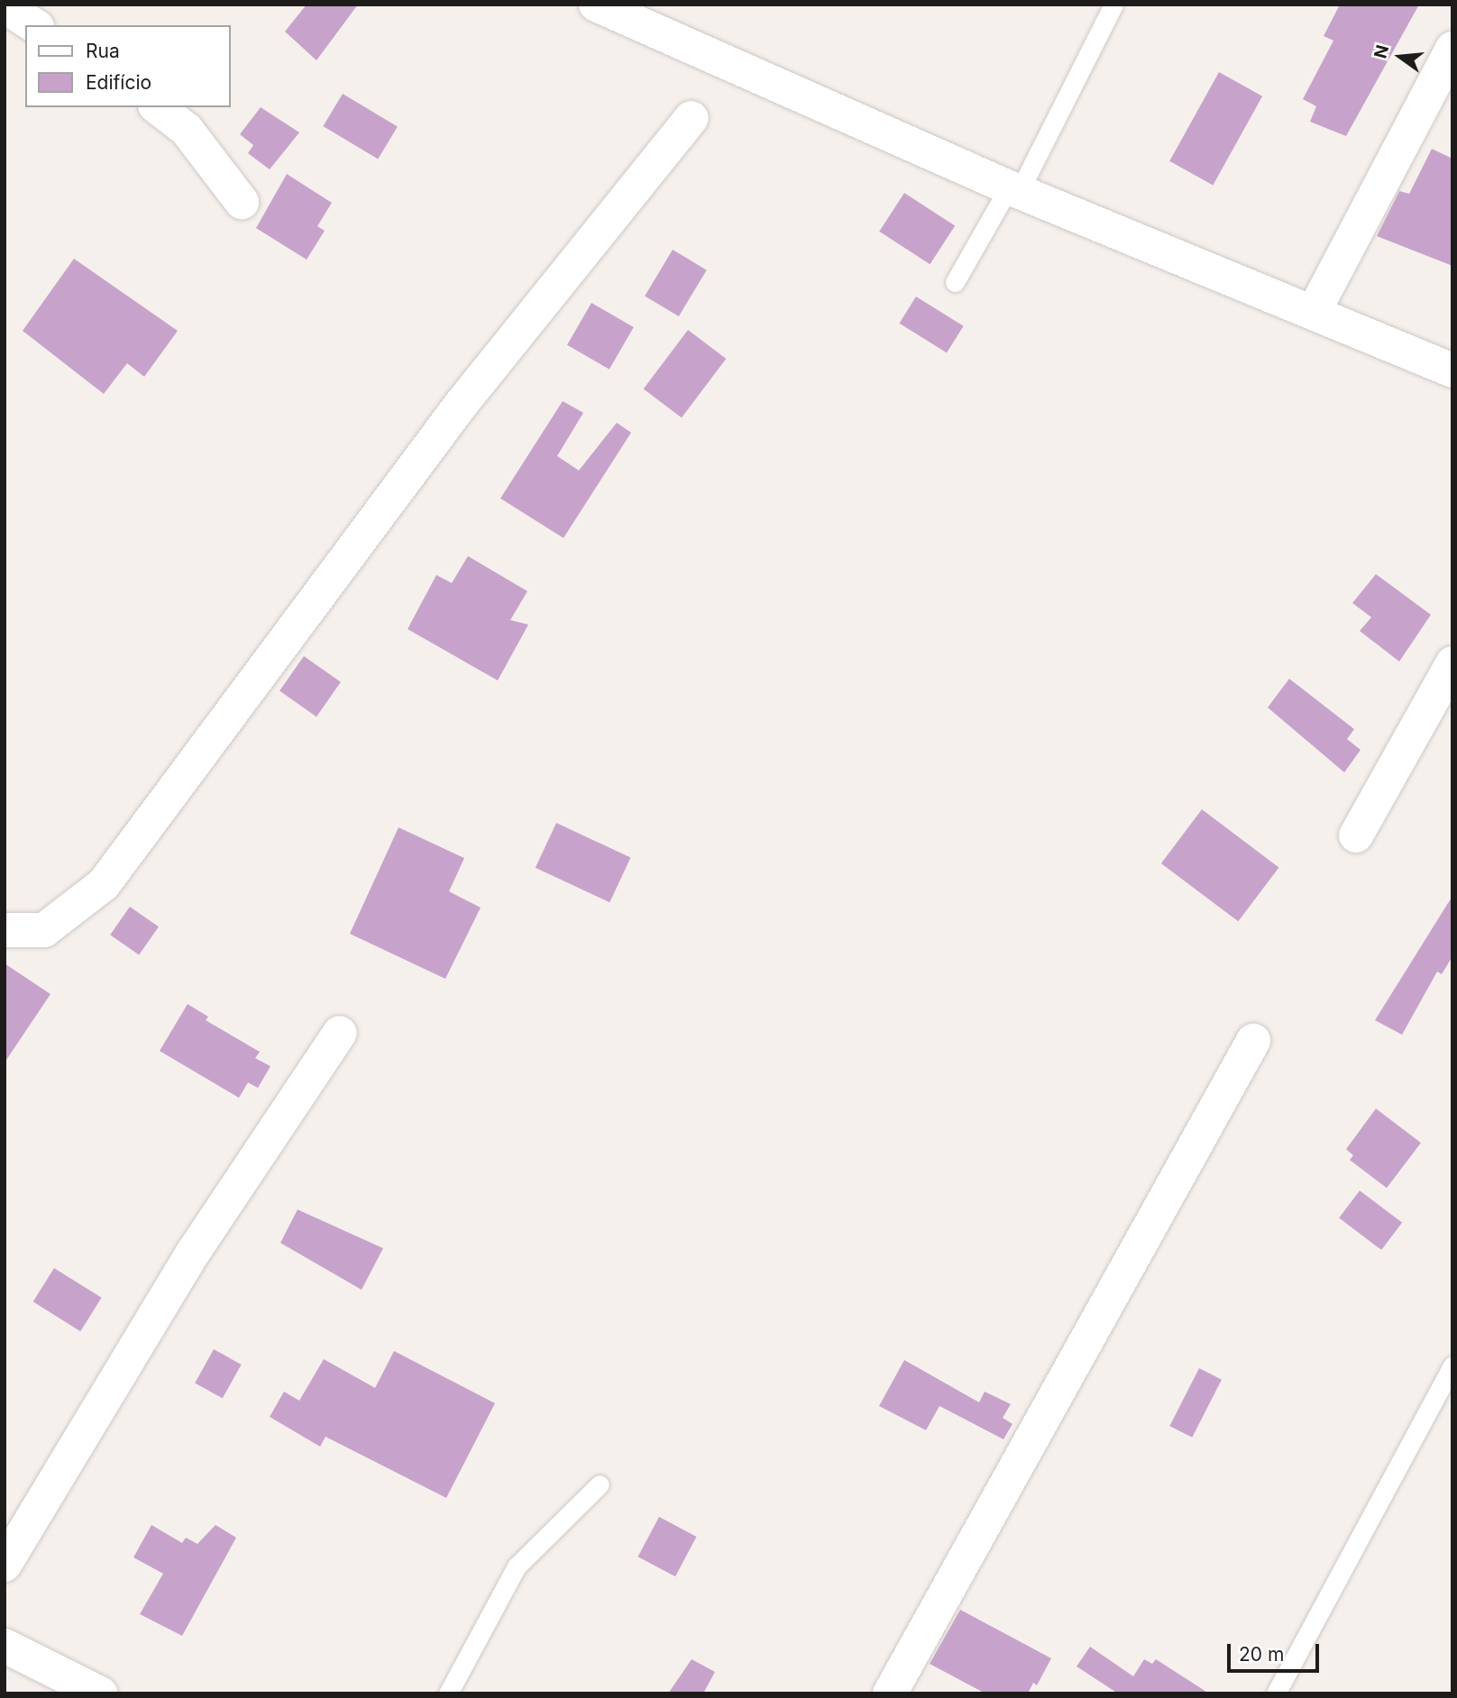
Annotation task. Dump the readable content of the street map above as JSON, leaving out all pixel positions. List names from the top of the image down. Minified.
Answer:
{"legend":["Rua","Edifício"],"scale_bar":"20 m","north":"left"}
